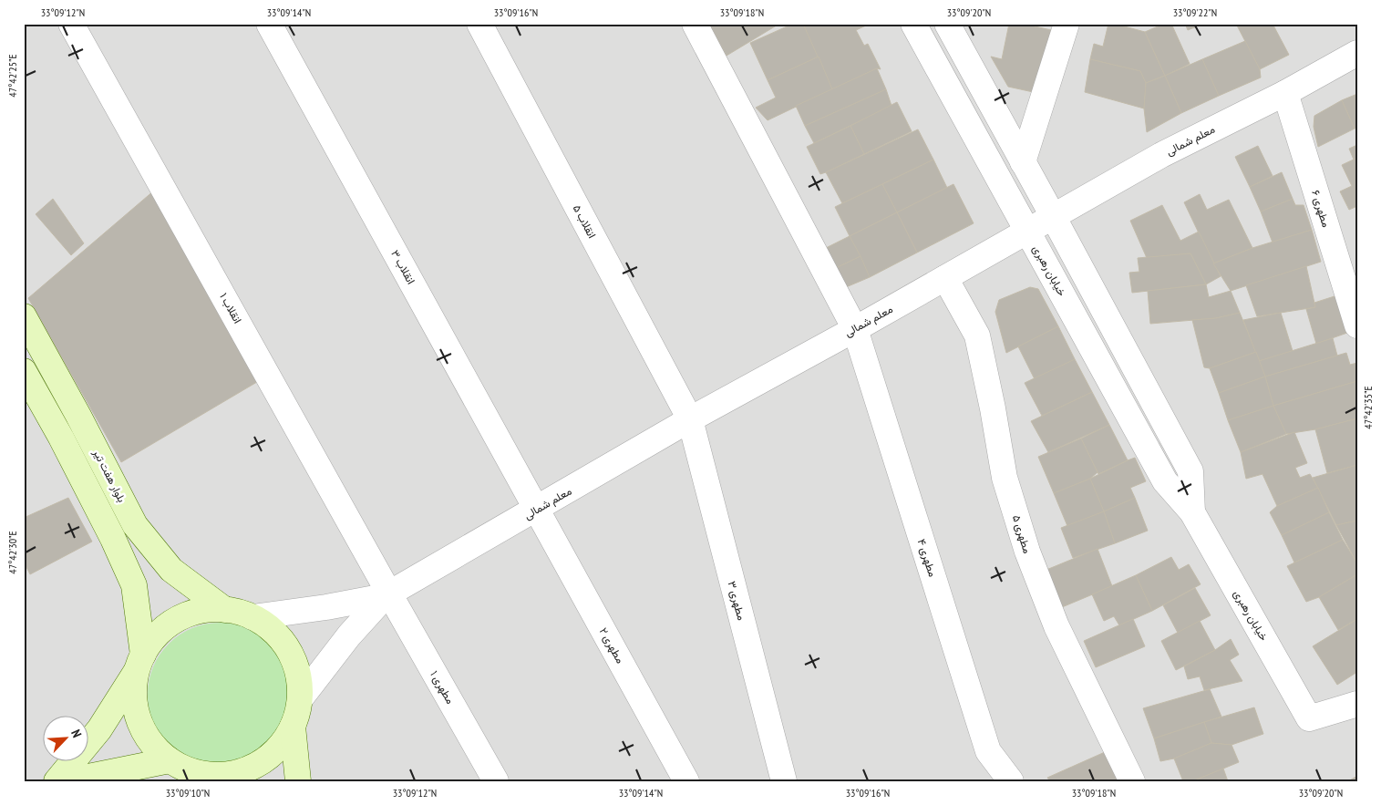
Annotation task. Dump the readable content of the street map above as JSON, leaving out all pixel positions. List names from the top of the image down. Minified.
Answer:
{"streets":{"main road":["بلوار هفت تیر"],"street":["معلم شمالی","مطهری ۶","انقلاب ۵","انقلاب ۳","خیابان رهبری","انقلاب ۱","مطهری ۵","مطهری ۴","مطهری ۳","مطهری ۲","مطهری ۱"]},"crossings":[["معلم شمالی","مطهری ۶"],["معلم شمالی","انقلاب ۵"],["معلم شمالی","انقلاب ۳"],["معلم شمالی","خیابان رهبری"],["معلم شمالی","انقلاب ۱"],["معلم شمالی","مطهری ۵"],["معلم شمالی","مطهری ۴"],["معلم شمالی","مطهری ۳"],["معلم شمالی","مطهری ۲"],["معلم شمالی","مطهری ۱"],["انقلاب ۵","مطهری ۳"],["انقلاب ۳","مطهری ۲"],["انقلاب ۱","مطهری ۱"]],"north":"top right","coordinates":["33°09'12\"N","33°09'14\"N","33°09'16\"N","33°09'18\"N","33°09'20\"N","33°09'22\"N","47°42'25\"E","47°42'35\"E","47°42'30\"E","33°09'10\"N"]}
